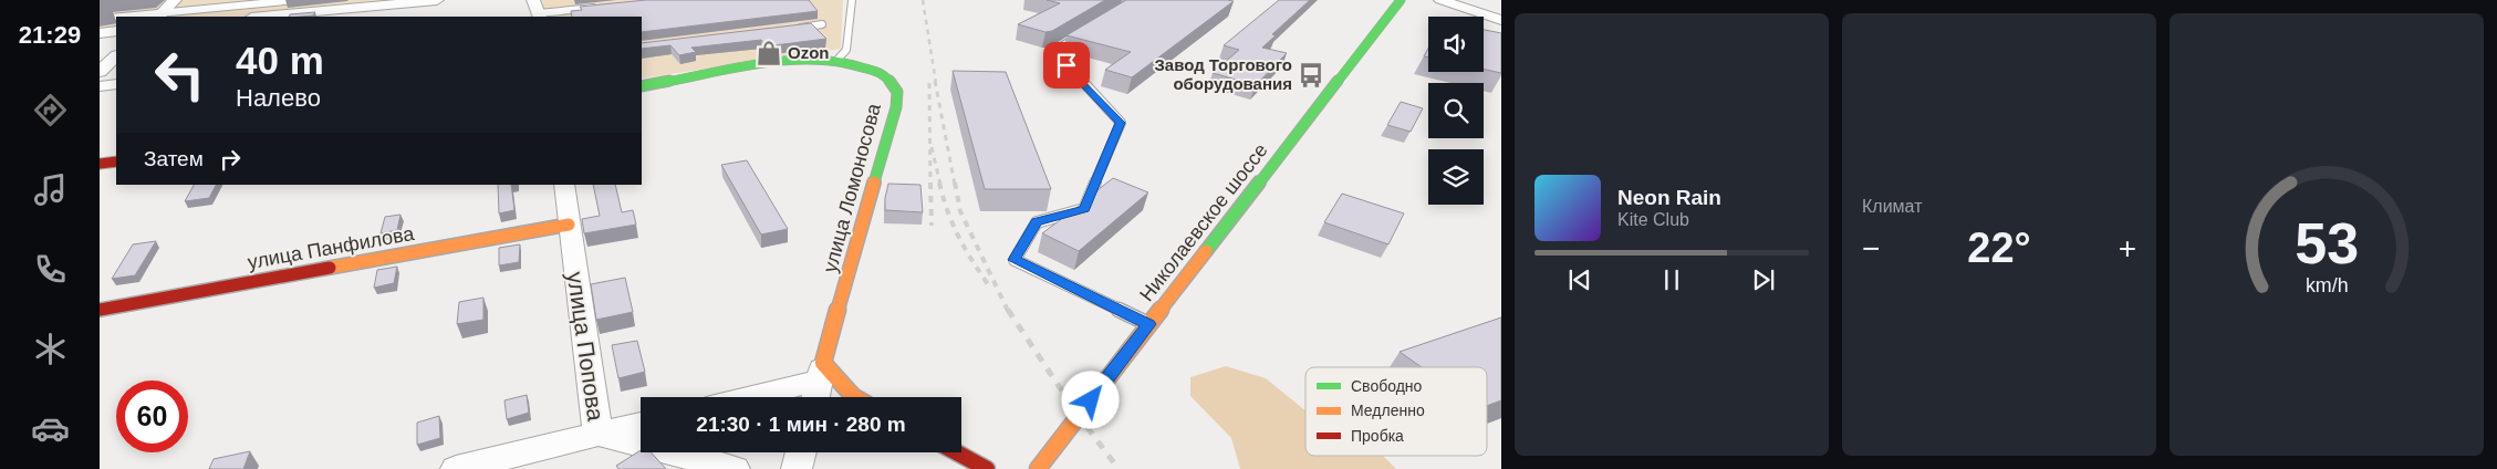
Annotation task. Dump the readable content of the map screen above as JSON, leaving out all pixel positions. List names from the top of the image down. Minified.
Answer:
{"streets":{"street":["улица Ломоносова","Николаевское шоссе","улица Панфилова","улица Попова"]},"crossings":[["улица Панфилова","улица Попова"]],"places":{"shop":["Ozon"],"bus stop":["Завод Торгового оборудования"]},"legend":["Свободно","Медленно","Пробка"],"page":{"tabs":"21:29","tile":"Климат","turn":["40 m","Налево"],"then":"Затем","song":["Neon Rain","Kite Club"],"heat":["−","22°","+"],"limit":"60","trip":"21:30 · 1 мин · 280 m","gauge":["53","km/h"]}}
